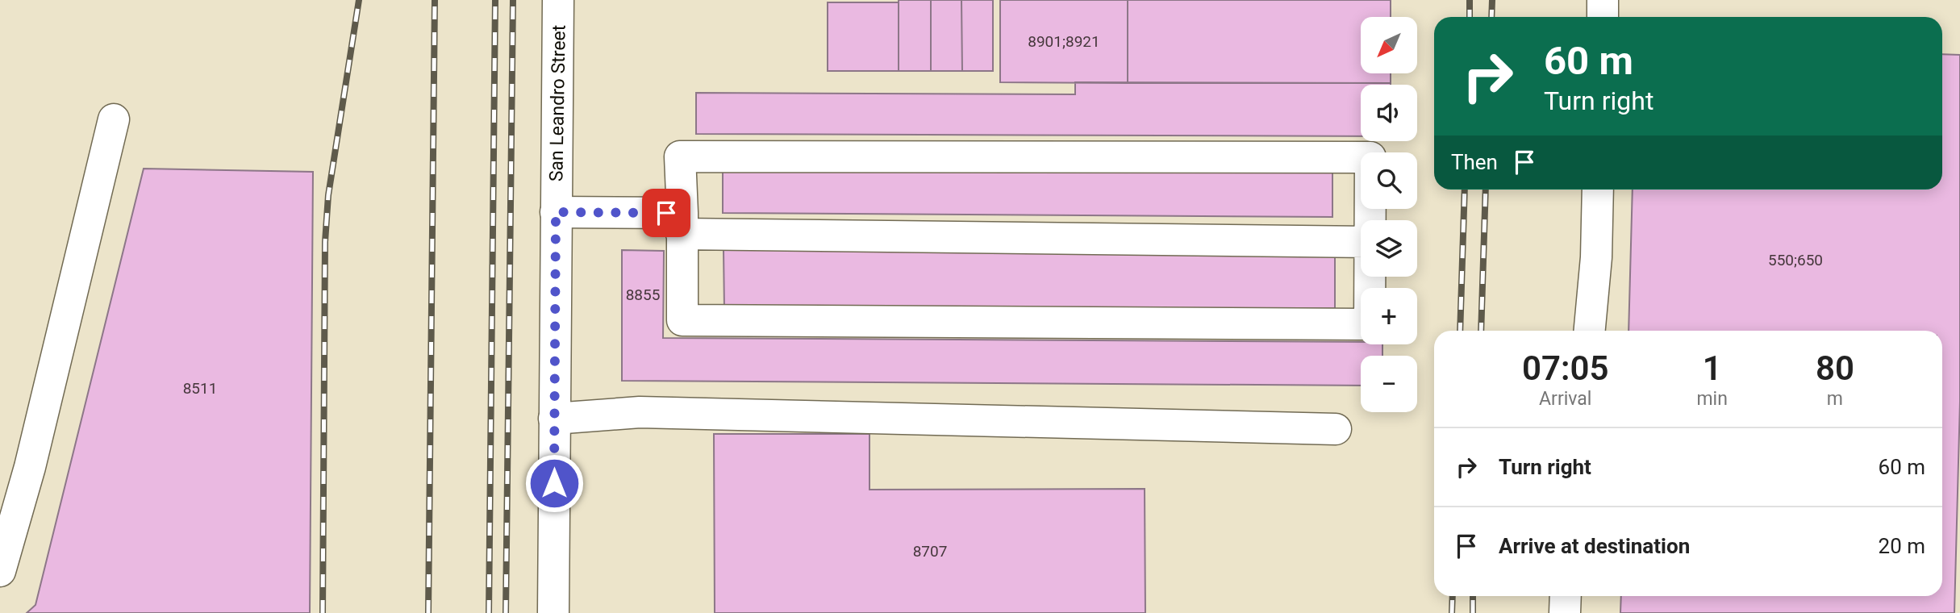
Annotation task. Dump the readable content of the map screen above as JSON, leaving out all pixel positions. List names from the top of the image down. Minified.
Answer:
{"streets":{"main road":["San Leandro Street"]},"house_numbers":["8901;8921","550;650","8855","8511","8707"],"north":"bottom left","page":{"map_buttons":["+","−"],"turn":["60 m","Turn right"],"then":"Then","eta":["07:05","Arrival","1","min","80","m"],"list":[{"name":"Turn right","value":"60 m"},{"name":"Arrive at destination","value":"20 m"}]}}
